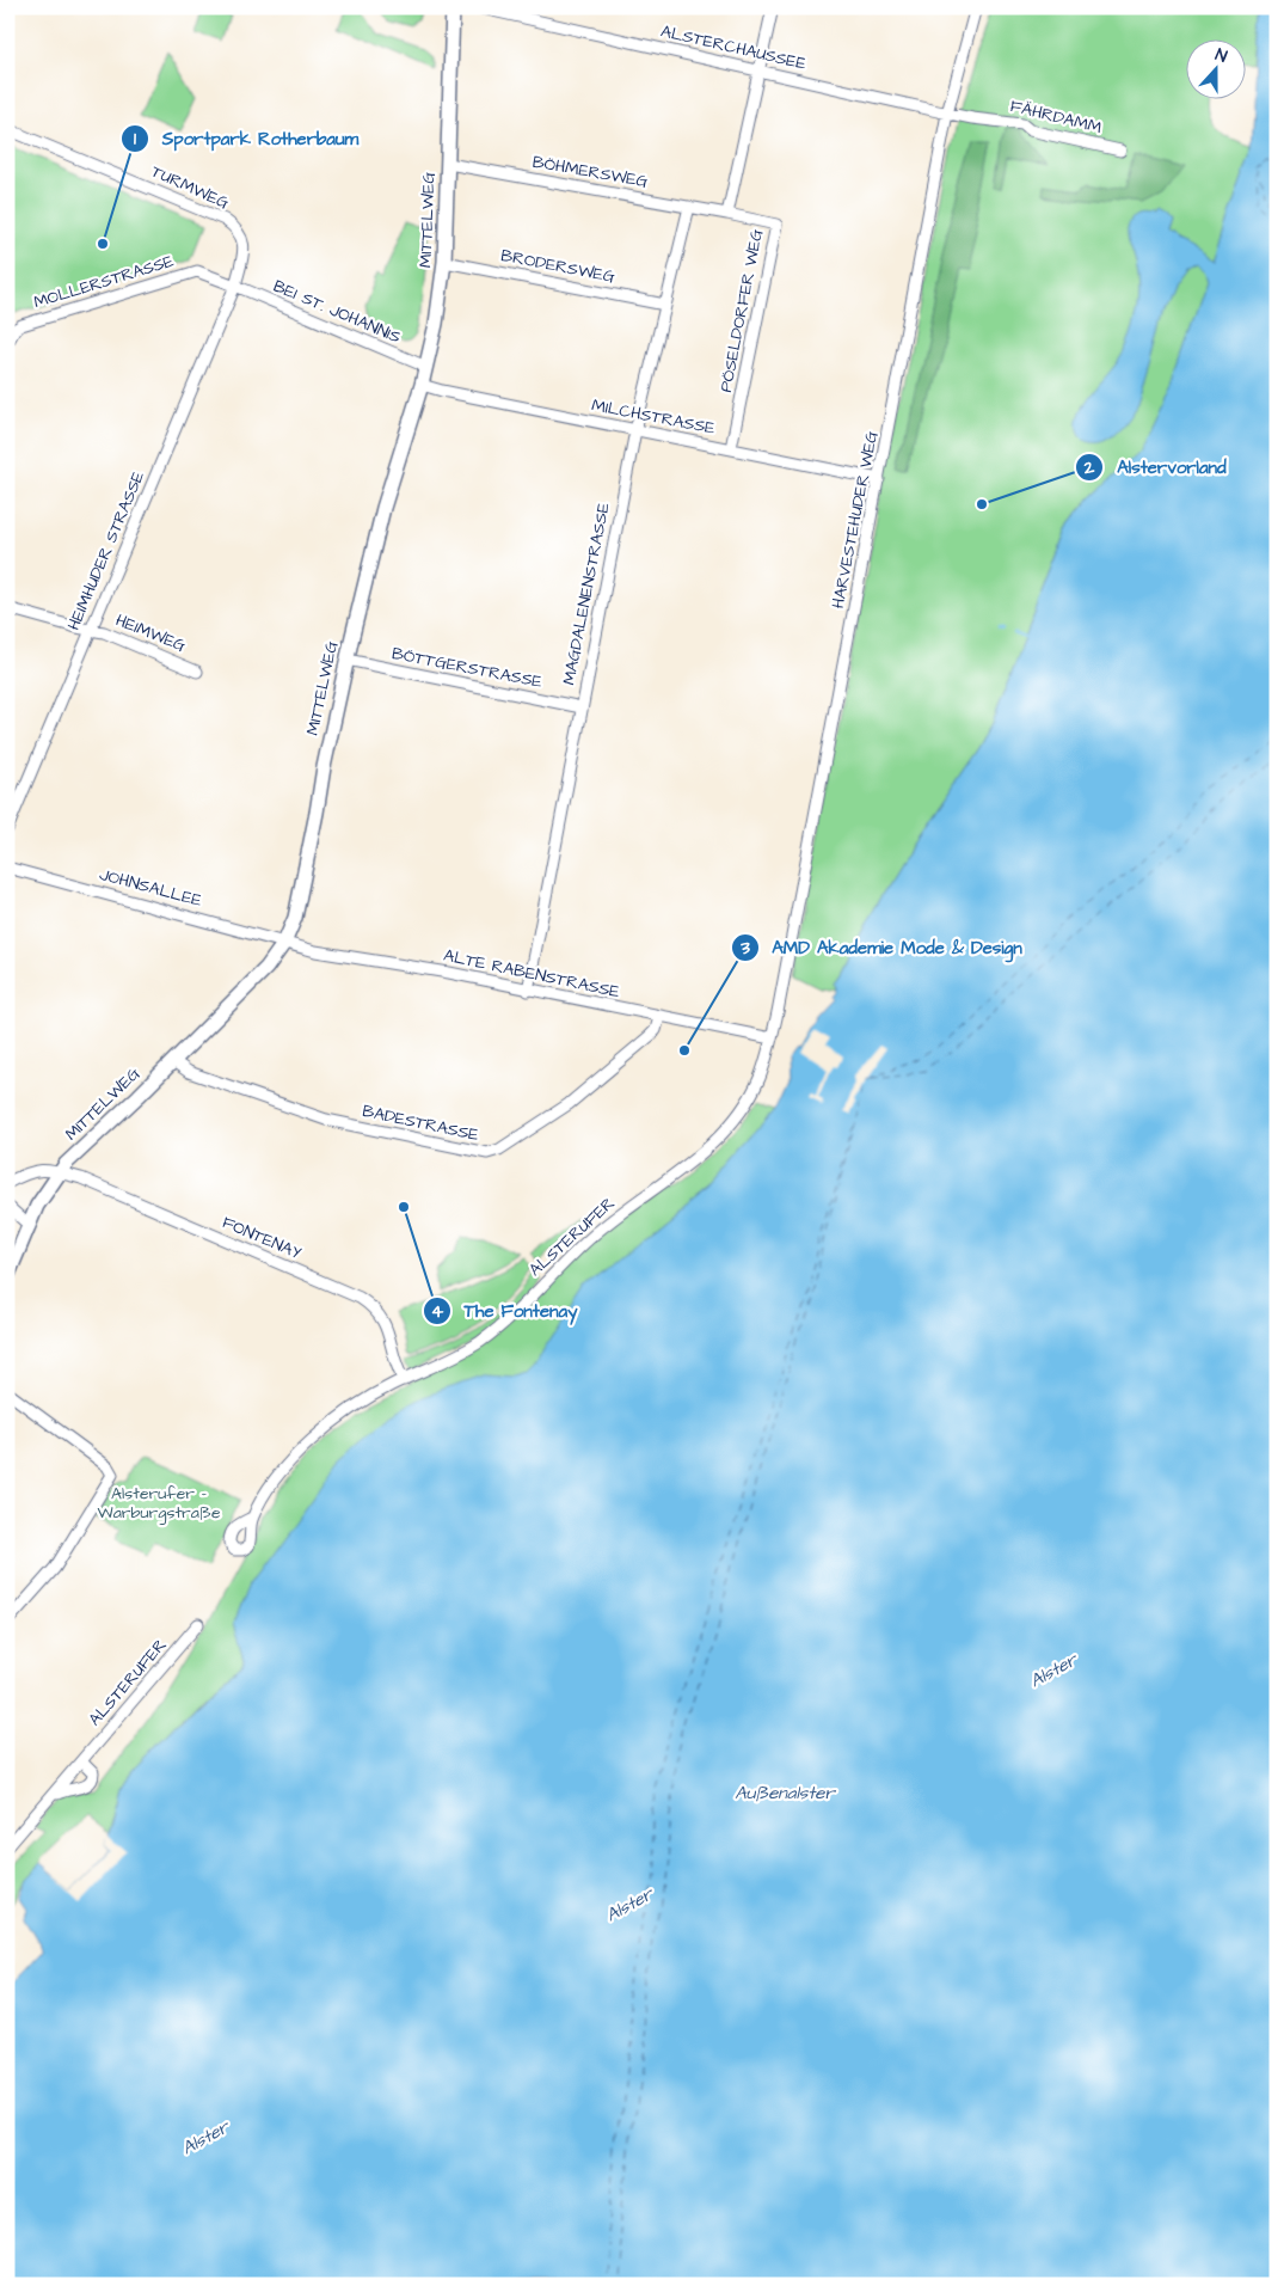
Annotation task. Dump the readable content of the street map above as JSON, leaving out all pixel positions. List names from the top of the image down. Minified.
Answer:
{"streets":{"street":["ALSTERCHAUSSEE","FÄHRDAMM","BÖHMERSWEG","TURMWEG","MITTELWEG","BRODERSWEG","MOLLERSTRASSE","PÖSELDORFER WEG","BEI ST. JOHANNIS","MILCHSTRASSE","HARVESTEHUDER WEG","HEIMHUDER STRASSE","MAGDALENENSTRASSE","HEIMWEG","BÖTTGERSTRASSE","JOHNSALLEE","ALTE RABENSTRASSE","BADESTRASSE","ALSTERUFER","FONTENAY"]},"crossings":[["ALSTERCHAUSSEE","FÄHRDAMM"],["ALSTERCHAUSSEE","PÖSELDORFER WEG"],["ALSTERCHAUSSEE","HARVESTEHUDER WEG"],["FÄHRDAMM","HARVESTEHUDER WEG"],["BÖHMERSWEG","MITTELWEG"],["BÖHMERSWEG","PÖSELDORFER WEG"],["BÖHMERSWEG","MAGDALENENSTRASSE"],["TURMWEG","MOLLERSTRASSE"],["TURMWEG","BEI ST. JOHANNIS"],["TURMWEG","HEIMHUDER STRASSE"],["MITTELWEG","BRODERSWEG"],["MITTELWEG","BEI ST. JOHANNIS"],["MITTELWEG","MILCHSTRASSE"],["MITTELWEG","BÖTTGERSTRASSE"],["MITTELWEG","JOHNSALLEE"],["MITTELWEG","ALTE RABENSTRASSE"],["MITTELWEG","BADESTRASSE"],["MITTELWEG","FONTENAY"],["BRODERSWEG","MAGDALENENSTRASSE"],["MOLLERSTRASSE","BEI ST. JOHANNIS"],["MOLLERSTRASSE","HEIMHUDER STRASSE"],["PÖSELDORFER WEG","MILCHSTRASSE"],["BEI ST. JOHANNIS","HEIMHUDER STRASSE"],["MILCHSTRASSE","HARVESTEHUDER WEG"],["MILCHSTRASSE","MAGDALENENSTRASSE"],["HARVESTEHUDER WEG","ALTE RABENSTRASSE"],["HARVESTEHUDER WEG","ALSTERUFER"],["HEIMHUDER STRASSE","HEIMWEG"],["MAGDALENENSTRASSE","BÖTTGERSTRASSE"],["MAGDALENENSTRASSE","ALTE RABENSTRASSE"],["JOHNSALLEE","ALTE RABENSTRASSE"],["ALTE RABENSTRASSE","BADESTRASSE"],["ALTE RABENSTRASSE","ALSTERUFER"],["ALSTERUFER","FONTENAY"]],"water":["Alster","Außenalster"],"parks":["Alsterufer - Warburgstraße"],"places":["Sportpark Rotherbaum","Alstervorland","AMD Akademie Mode & Design","The Fontenay"],"north":"top"}
